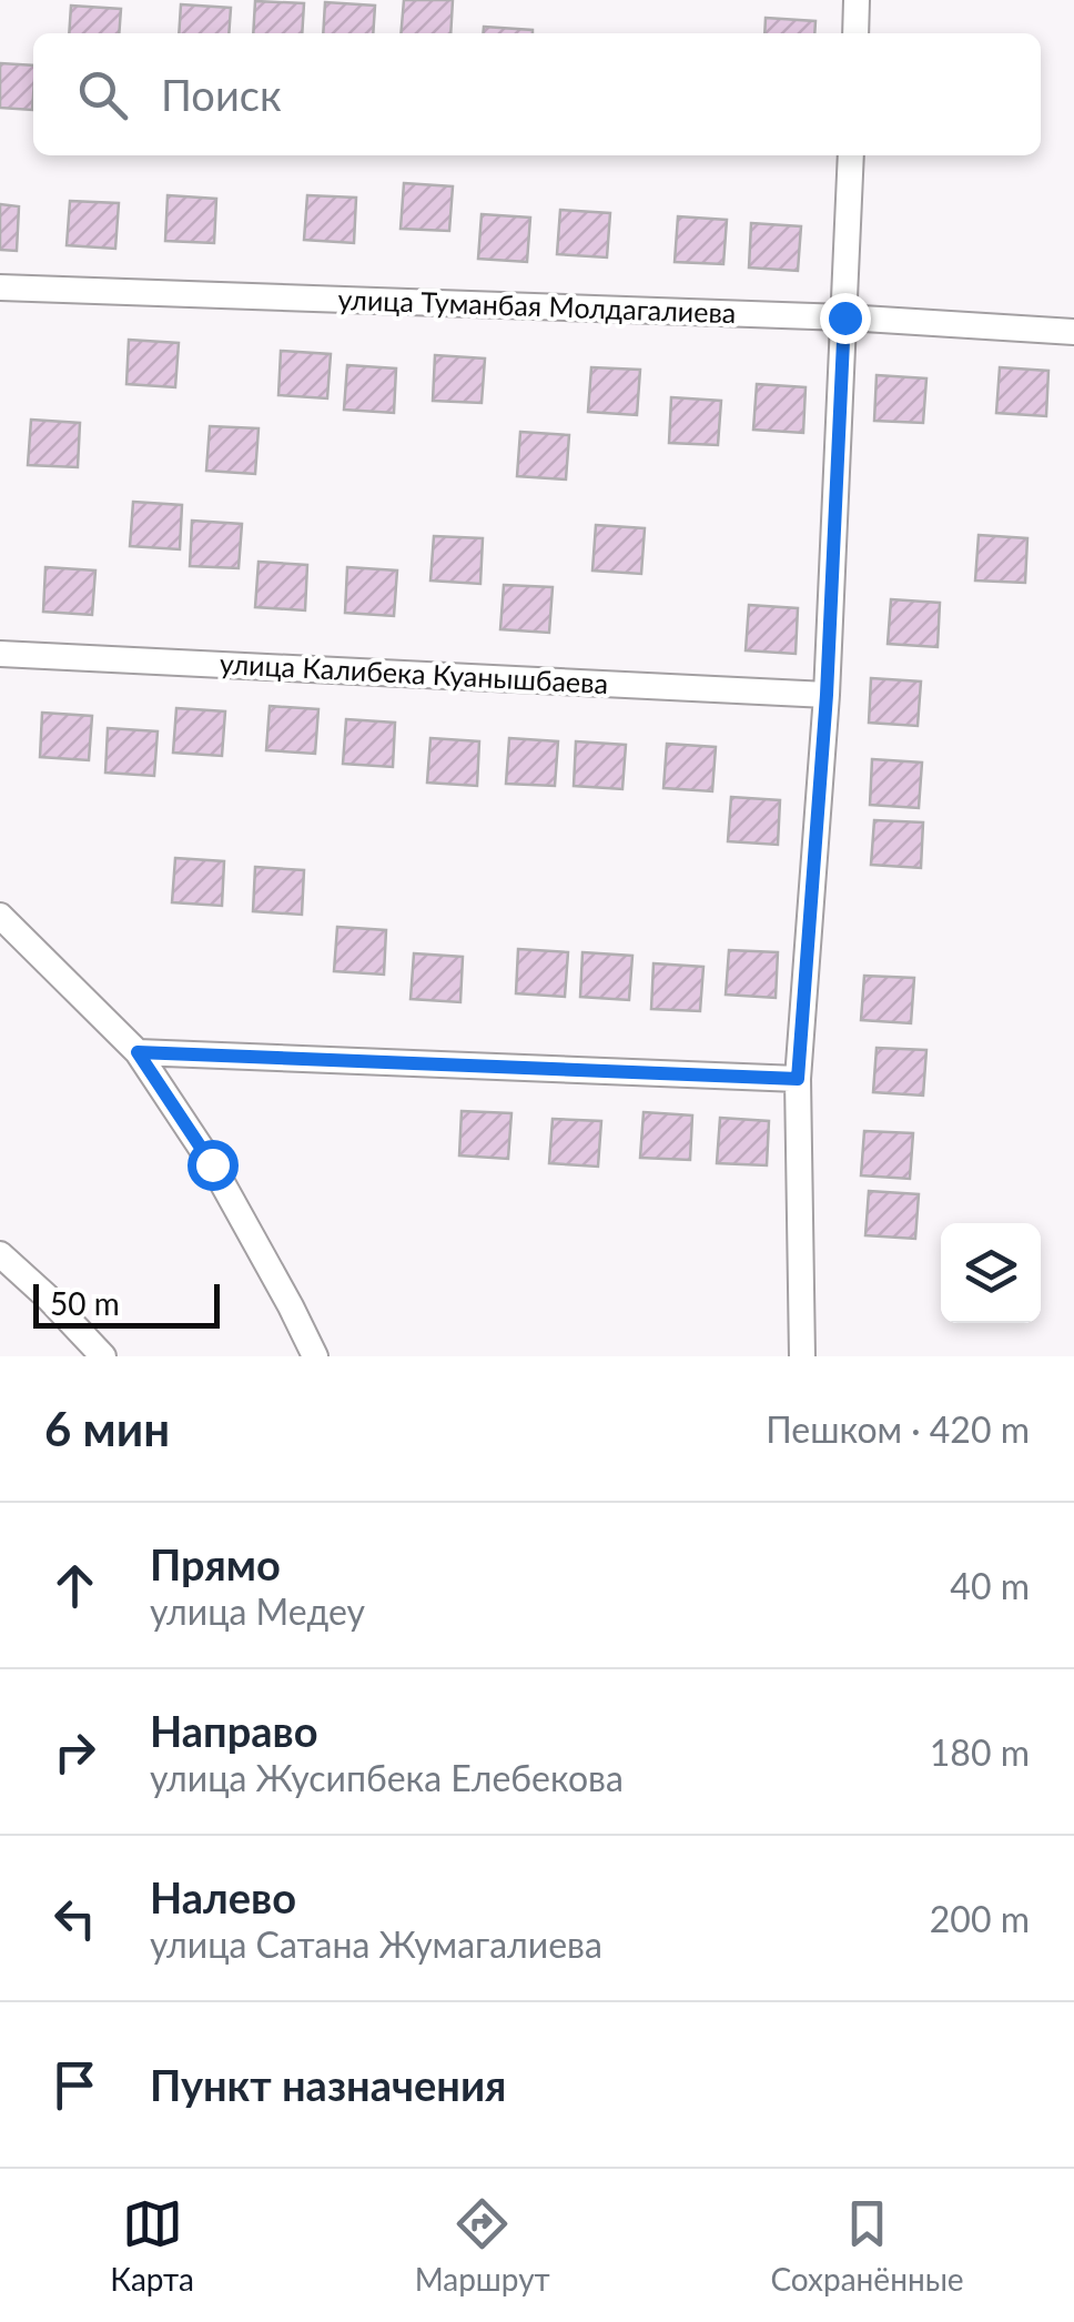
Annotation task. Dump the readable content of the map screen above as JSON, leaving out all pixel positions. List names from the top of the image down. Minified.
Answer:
{"streets":{"street":["улица Туманбая Молдагалиева","улица Калибека Куанышбаева"]},"scale_bar":"50 m","page":{"search":"Поиск","scale":"50 m","heading":["6 мин","Пешком · 420 m"],"list":[["Прямо","улица Медеу","40 m"],["Направо","улица Жусипбека Елебекова","180 m"],["Налево","улица Сатана Жумагалиева","200 m"],"Пункт назначения"],"nav":["Карта","Маршрут","Сохранённые"]}}
